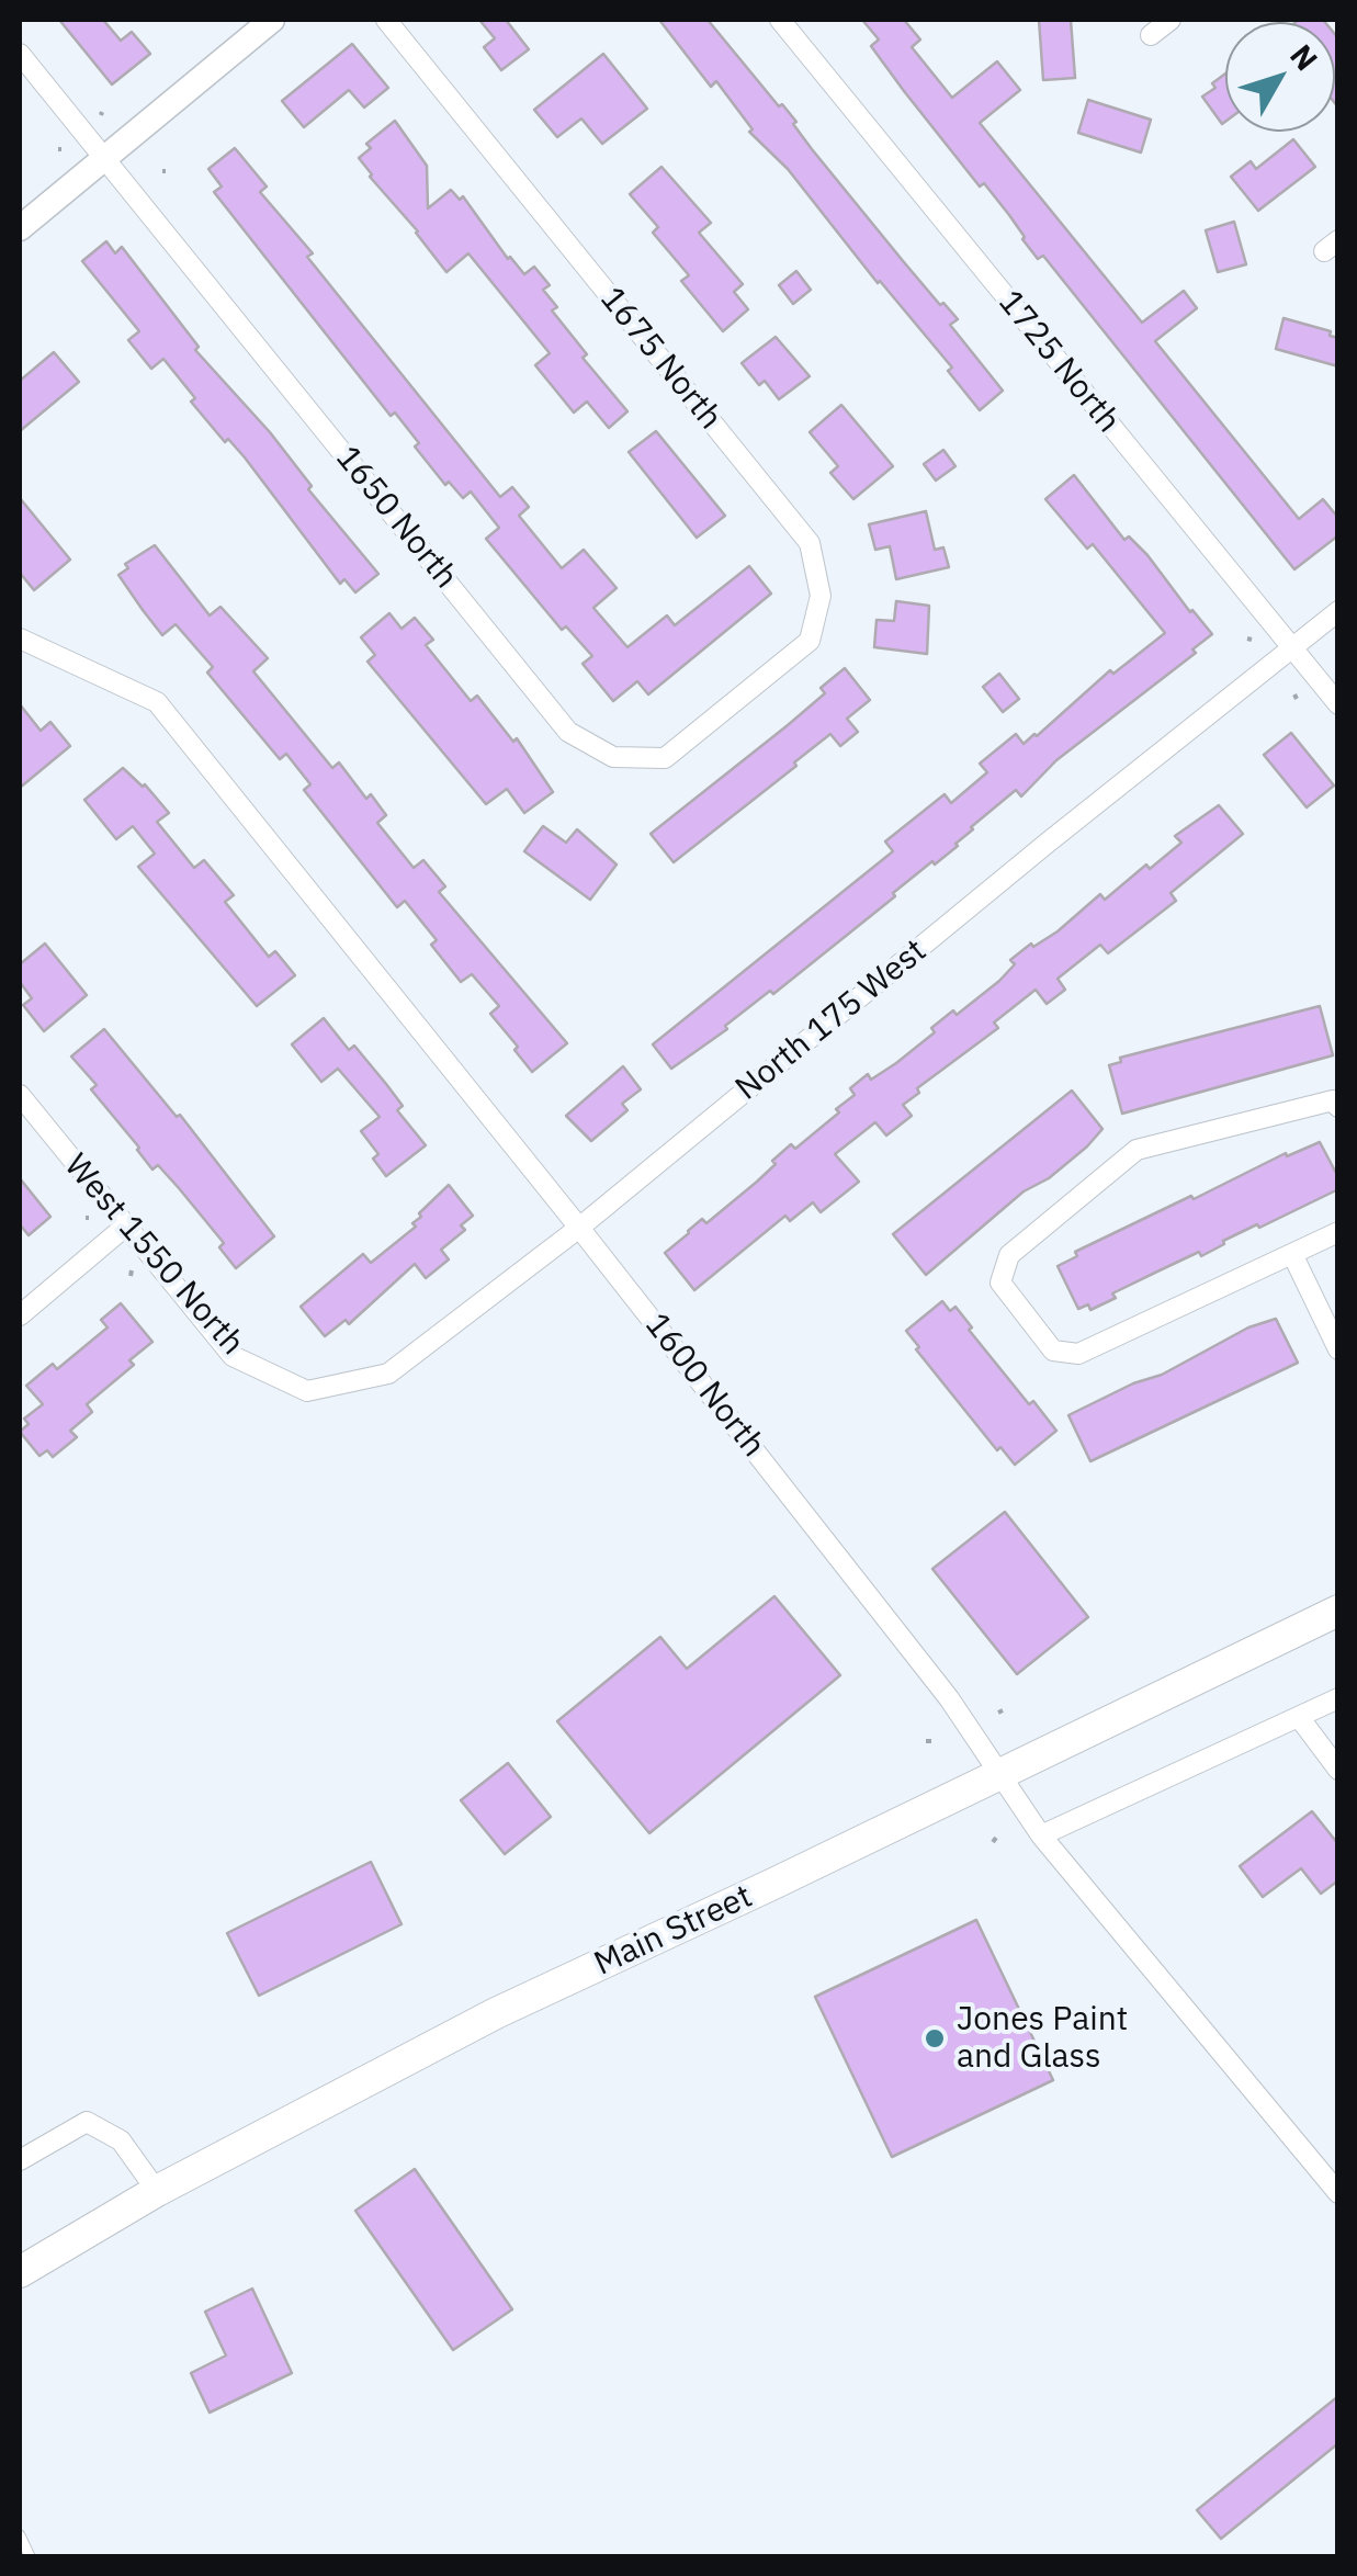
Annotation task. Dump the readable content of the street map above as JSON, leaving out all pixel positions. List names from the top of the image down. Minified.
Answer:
{"streets":{"main road":["Main Street"],"street":["1675 North","1725 North","1650 North","North 175 West","West 1550 North","1600 North"]},"crossings":[["1675 North","1650 North"],["1725 North","North 175 West"],["North 175 West","West 1550 North"],["North 175 West","1600 North"],["1600 North","Main Street"]],"places":["Jones Paint and Glass"],"north":"top right"}
